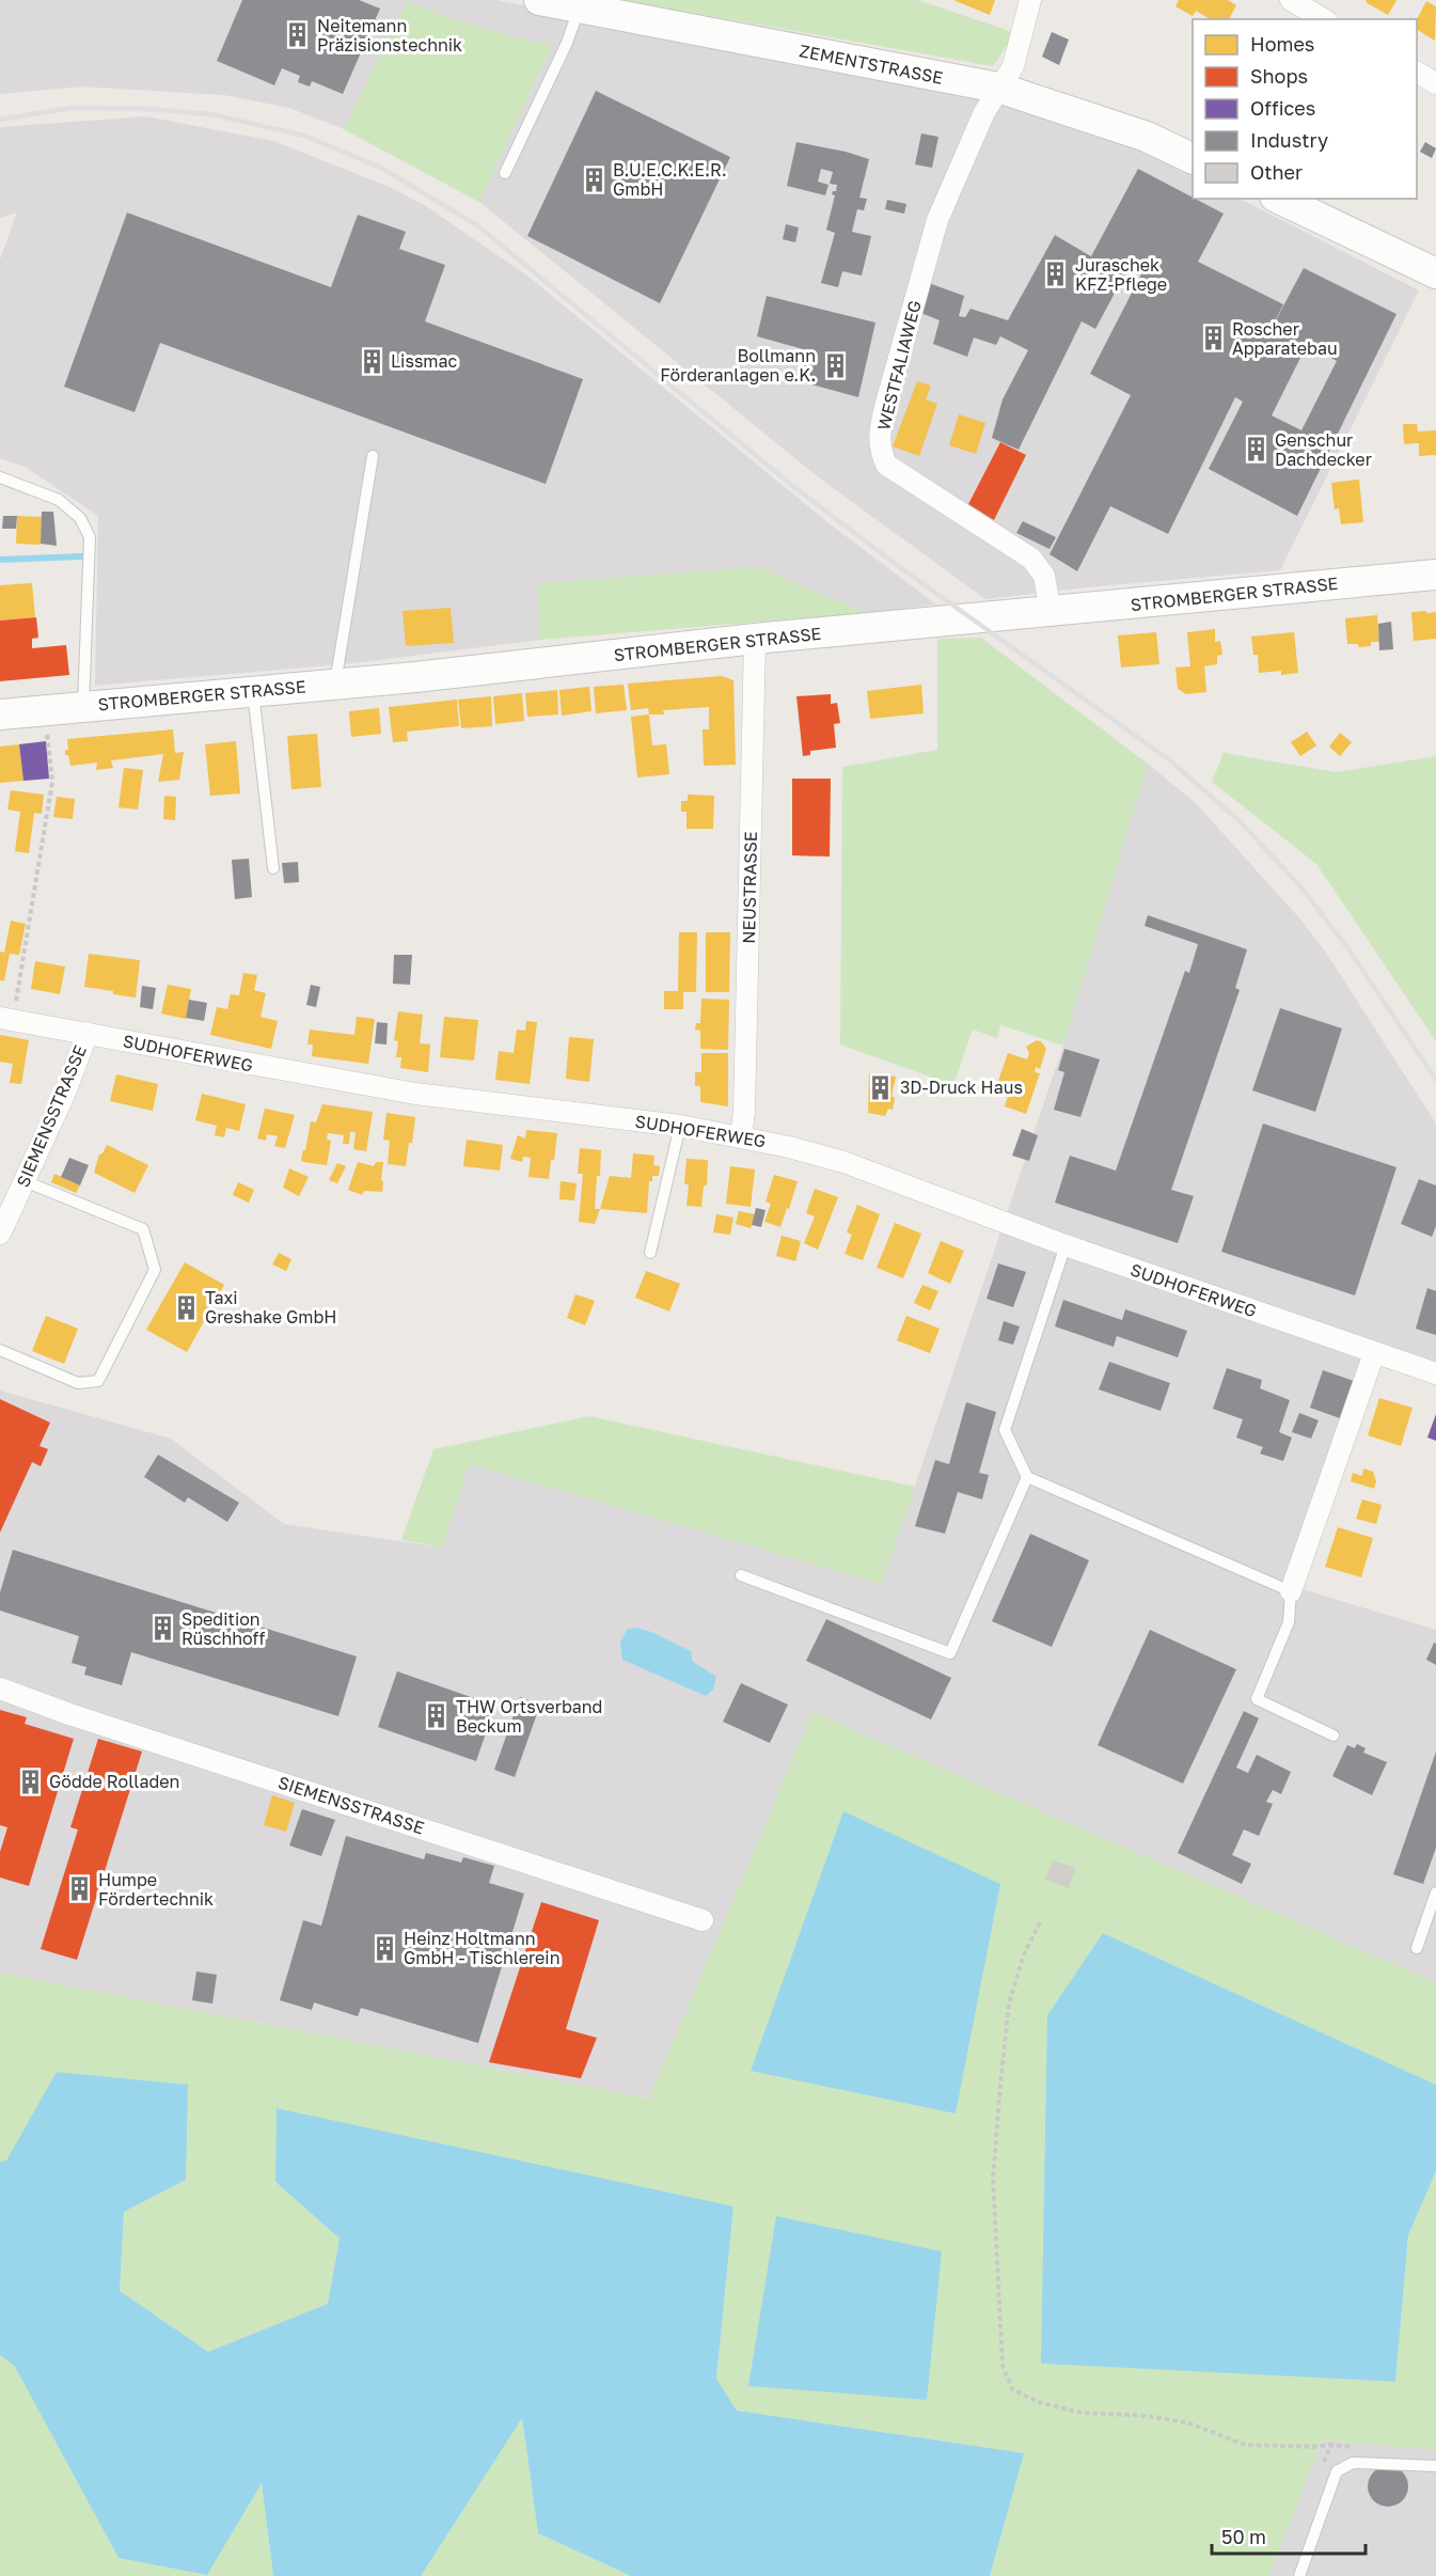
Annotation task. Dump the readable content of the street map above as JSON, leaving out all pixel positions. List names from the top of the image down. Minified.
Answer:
{"streets":{"main road":["ZEMENTSTRASSE","STROMBERGER STRASSE"],"street":["WESTFALIAWEG","NEUSTRASSE","SUDHOFERWEG","SIEMENSSTRASSE"]},"crossings":[["ZEMENTSTRASSE","WESTFALIAWEG"],["WESTFALIAWEG","STROMBERGER STRASSE"],["STROMBERGER STRASSE","NEUSTRASSE"],["NEUSTRASSE","SUDHOFERWEG"],["SUDHOFERWEG","SIEMENSSTRASSE"]],"places":{"building":["Neitemann Präzisionstechnik","B.U.E.C.K.E.R. GmbH","Juraschek KFZ-Pflege","Roscher Apparatebau","Lissmac","Bollmann Förderanlagen e.K.","Genschur Dachdecker","3D-Druck Haus","Taxi Greshake GmbH","Spedition Rüschhoff","THW Ortsverband Beckum","Gödde Rolladen","Humpe Fördertechnik","Heinz Holtmann GmbH - Tischlerein"]},"legend":["Homes","Shops","Offices","Industry","Other"],"scale_bar":"50 m"}
